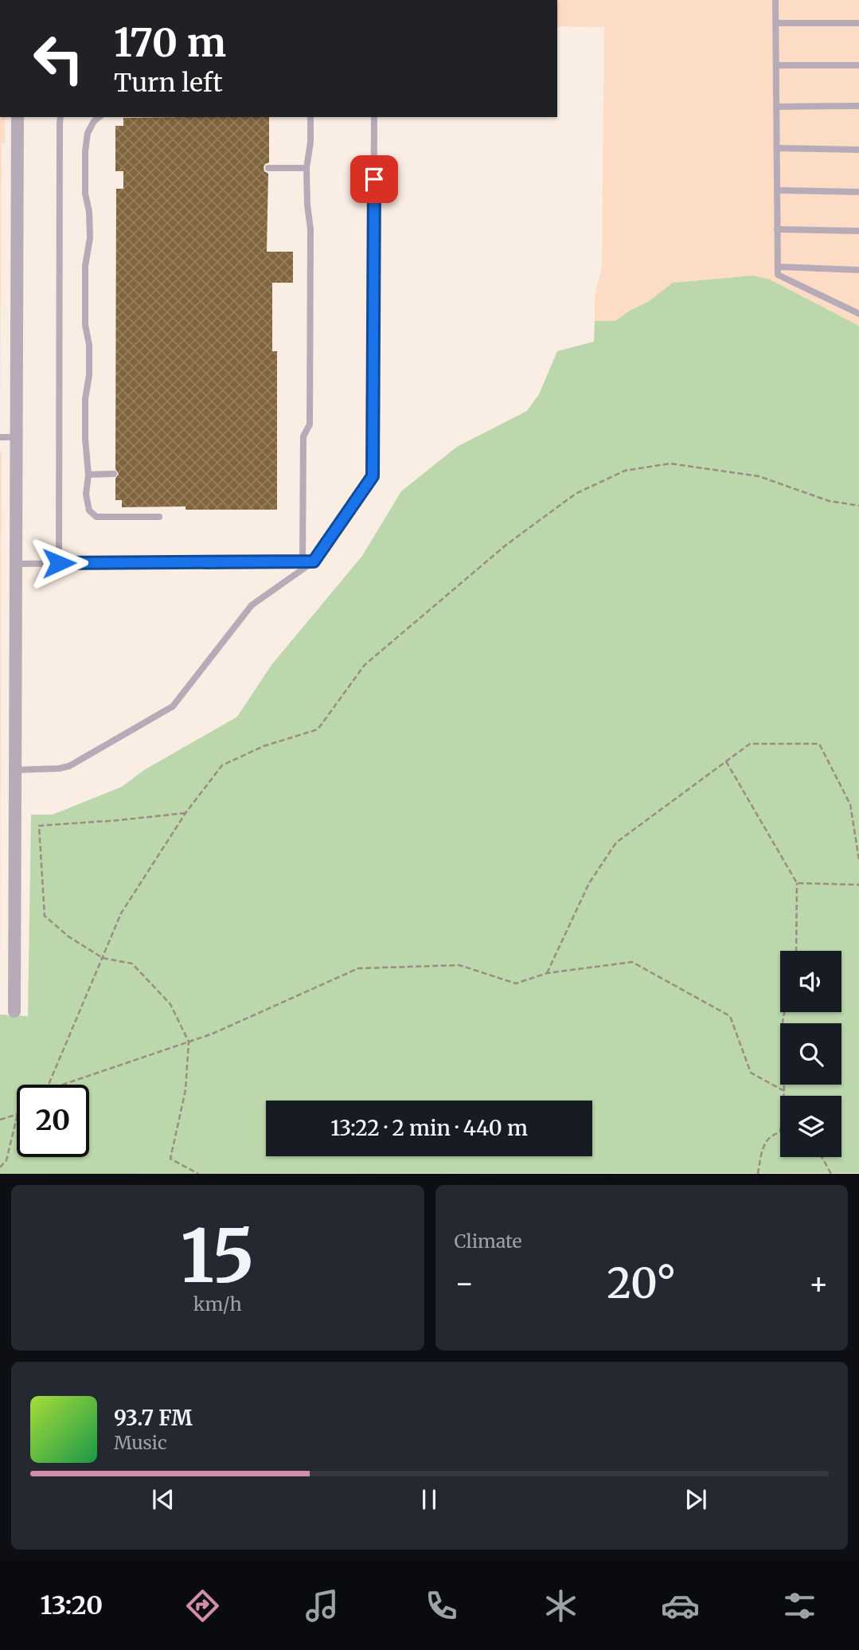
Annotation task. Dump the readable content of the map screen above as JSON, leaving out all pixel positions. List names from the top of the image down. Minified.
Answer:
{"page":{"turn":["170 m","Turn left"],"limit":"20","trip":"13:22 · 2 min · 440 m","tile":[["15","km/h"],"Climate"],"heat":["−","20°","+"],"song":["93.7 FM","Music"],"tabs":"13:20"}}
